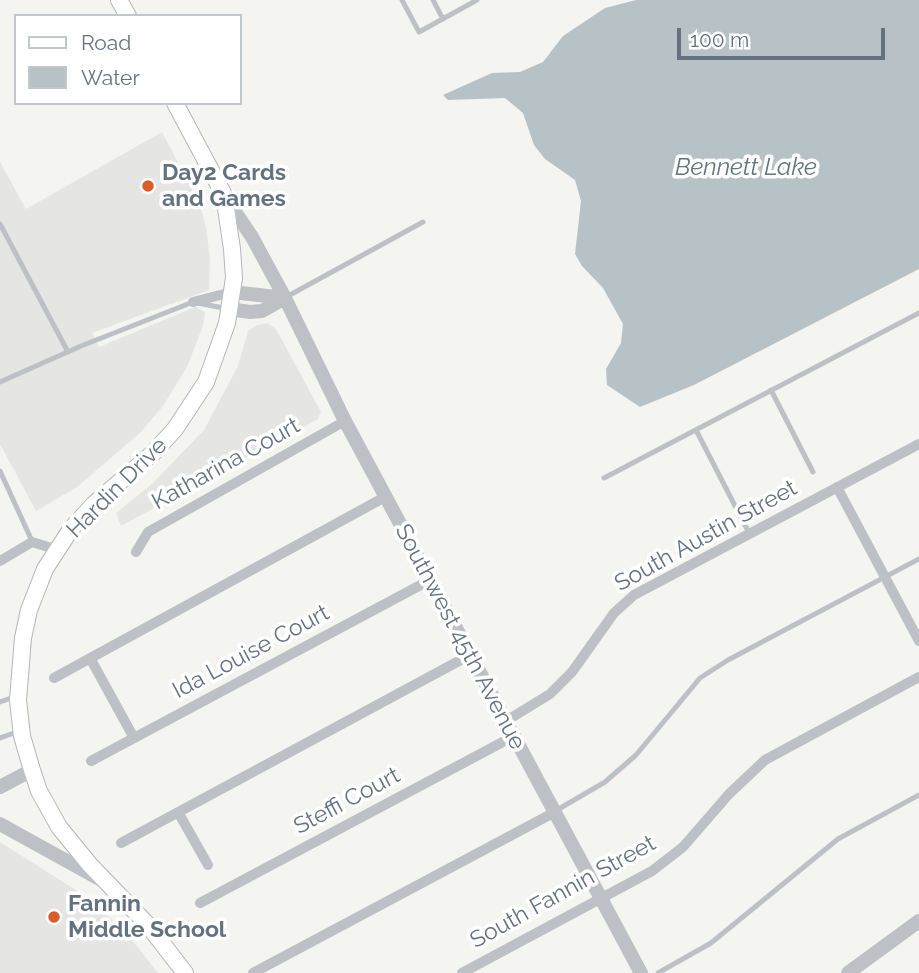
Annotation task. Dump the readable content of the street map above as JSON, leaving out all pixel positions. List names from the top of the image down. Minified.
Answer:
{"streets":{"main road":["Hardin Drive"],"street":["Katharina Court","South Austin Street","Southwest 45th Avenue","Ida Louise Court","Steffi Court","South Fannin Street"]},"crossings":[["Katharina Court","Southwest 45th Avenue"],["Hardin Drive","Southwest 45th Avenue"],["South Austin Street","Southwest 45th Avenue"],["Southwest 45th Avenue","Ida Louise Court"],["Southwest 45th Avenue","Steffi Court"],["Southwest 45th Avenue","South Fannin Street"]],"water":["Bennett Lake"],"places":["Day2 Cards and Games","Fannin Middle School"],"legend":["Road","Water"],"scale_bar":"100 m"}
